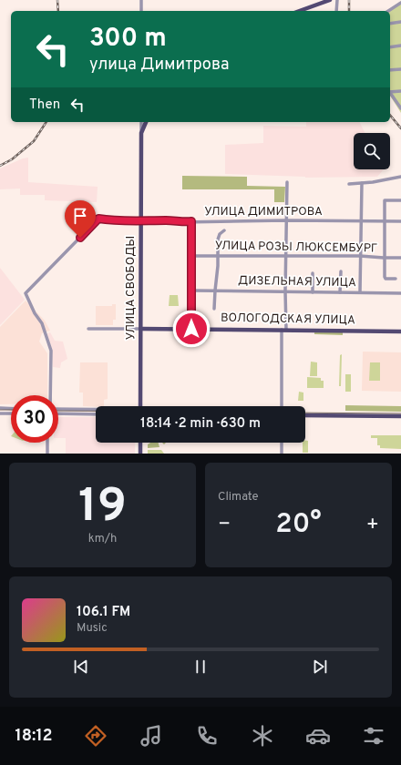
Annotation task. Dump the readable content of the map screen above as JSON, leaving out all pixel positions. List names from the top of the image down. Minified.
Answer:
{"streets":{"main road":["УЛИЦА СВОБОДЫ","ВОЛОГОДСКАЯ УЛИЦА"],"street":["УЛИЦА ДИМИТРОВА","УЛИЦА РОЗЫ ЛЮКСЕМБУРГ","ДИЗЕЛЬНАЯ УЛИЦА"]},"crossings":[["УЛИЦА ДИМИТРОВА","УЛИЦА СВОБОДЫ"],["УЛИЦА СВОБОДЫ","ВОЛОГОДСКАЯ УЛИЦА"]],"page":{"turn":["300 m","улица Димитрова"],"then":"Then","limit":"30","trip":"18:14 · 2 min · 630 m","tile":[["19","km/h"],"Climate"],"heat":["−","20°","+"],"song":["106.1 FM","Music"],"tabs":"18:12"}}
